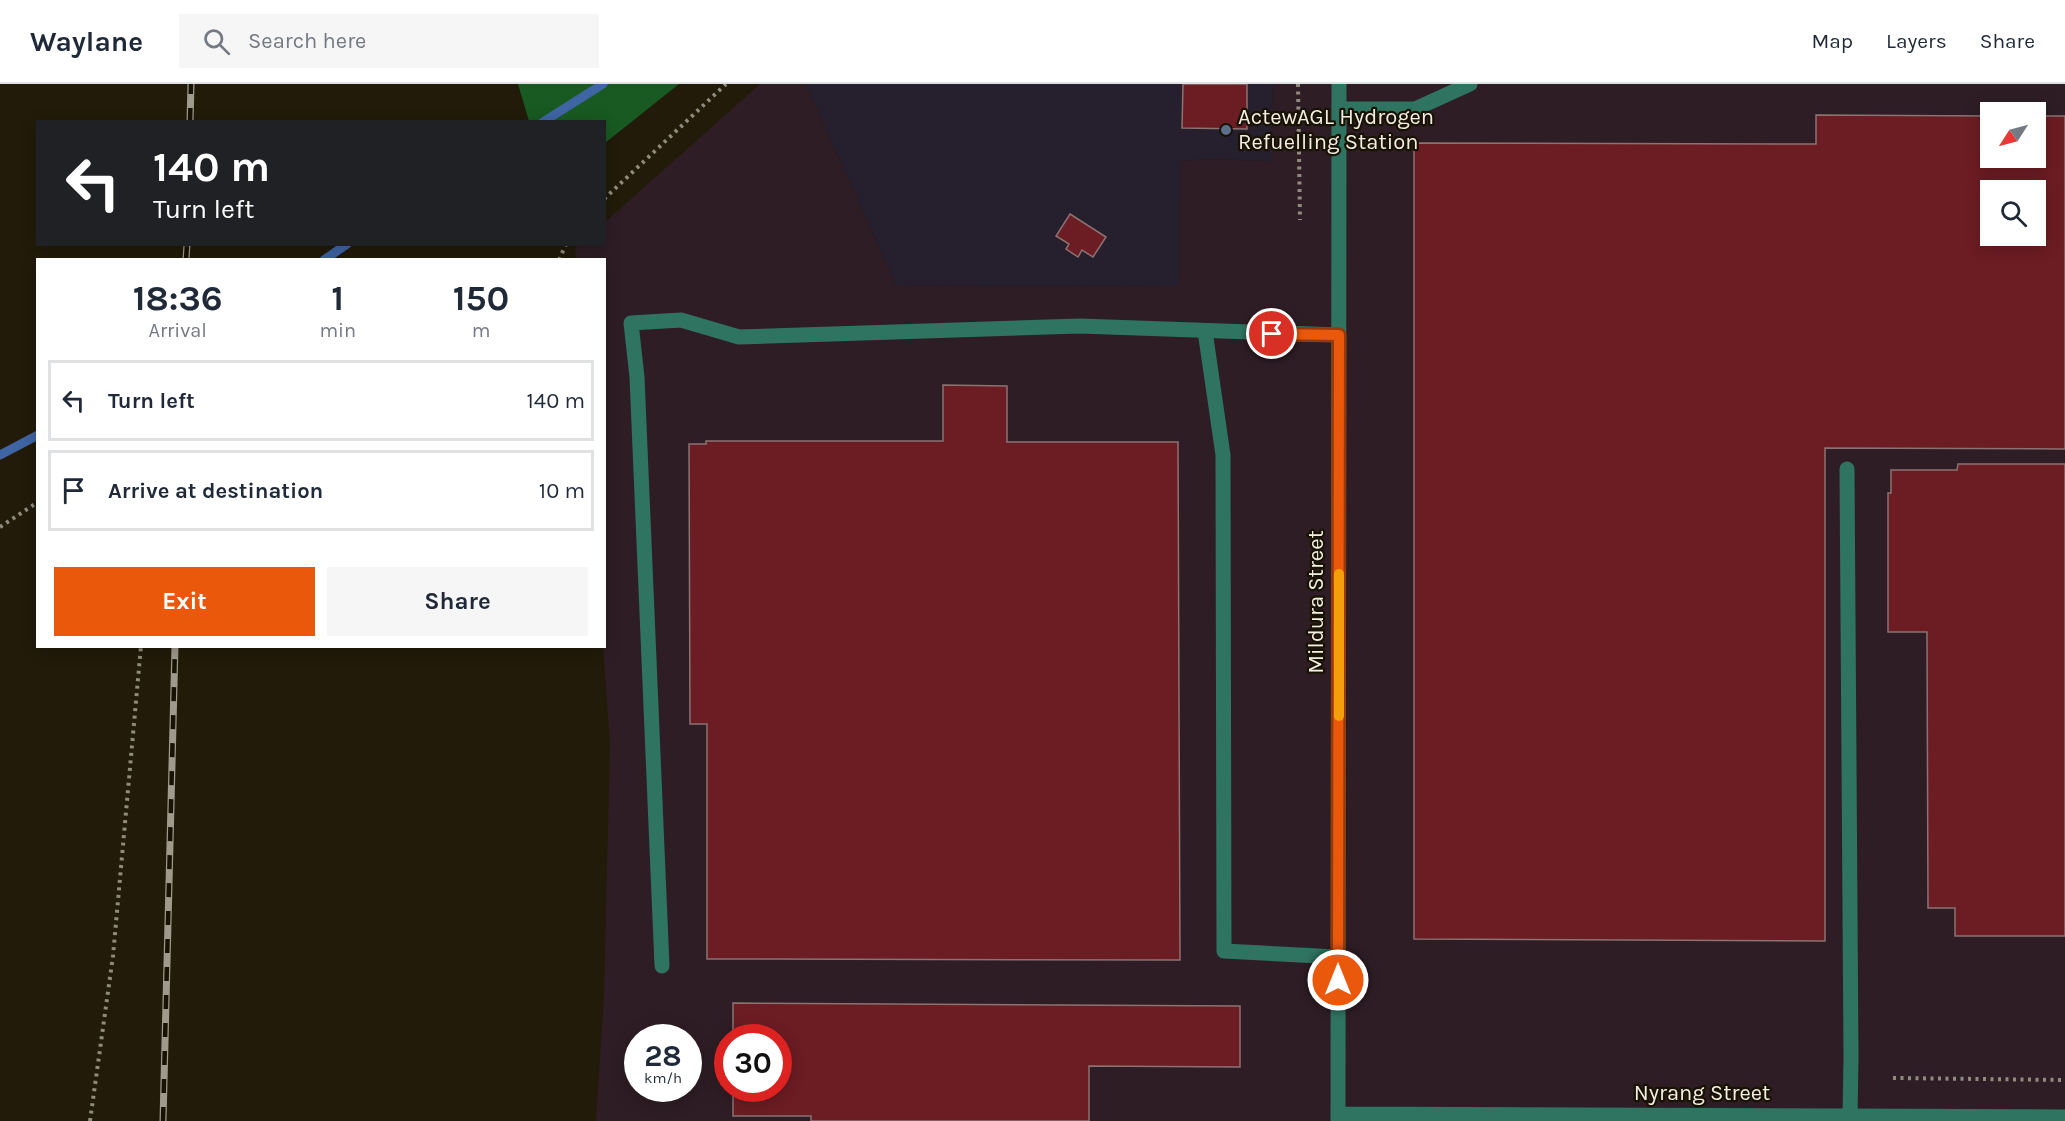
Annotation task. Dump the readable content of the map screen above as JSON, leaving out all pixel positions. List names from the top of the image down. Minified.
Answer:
{"streets":{"street":["Mildura Street","Nyrang Street"]},"crossings":[["Mildura Street","Nyrang Street"]],"places":["ActewAGL Hydrogen Refuelling Station"],"north":"bottom left","page":{"header":"Waylane","search":"Search here","nav":["Map","Layers","Share"],"turn":["140 m","Turn left"],"eta":["18:36","Arrival","1","min","150","m"],"list":[{"name":"Turn left","value":"140 m"},{"name":"Arrive at destination","value":"10 m"}],"buttons":["Exit","Share"],"speed":"28 km/h","limit":"30"}}
